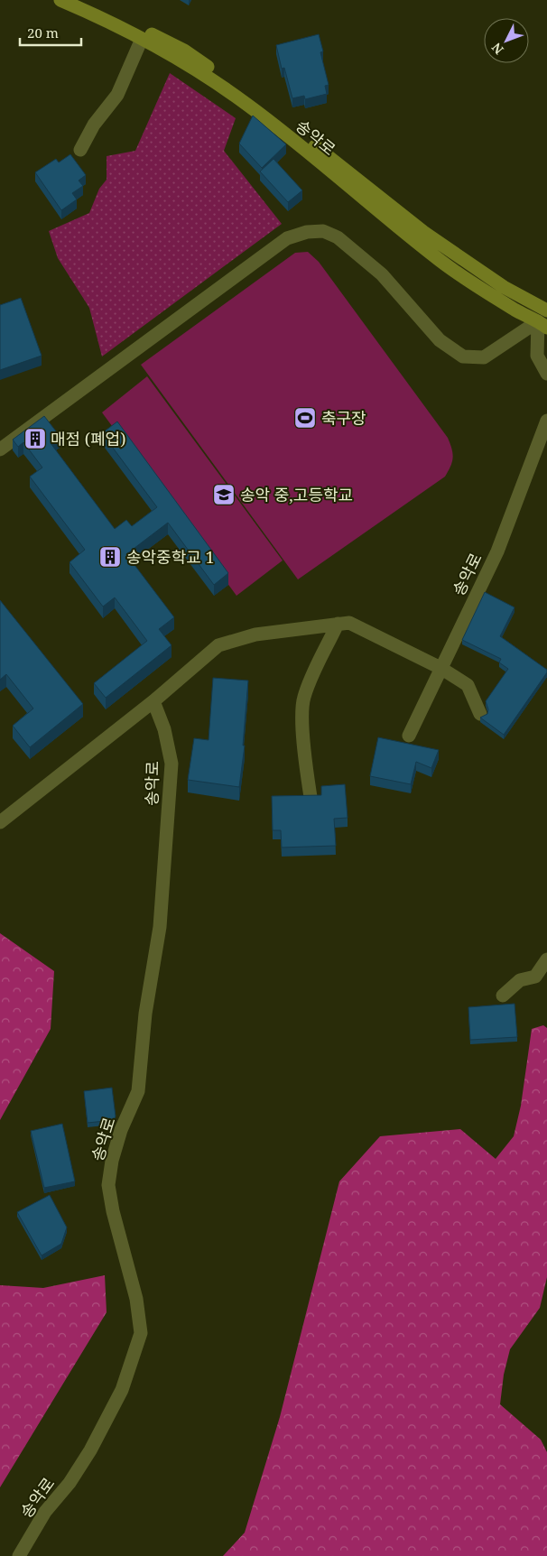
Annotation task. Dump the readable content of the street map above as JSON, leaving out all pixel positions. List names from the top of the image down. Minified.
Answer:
{"streets":{"main road":["송악로"]},"places":{"sports":["축구장"],"building":["매점 (폐업)","송악중학교 1"],"school or university":["송악 중,고등학교"]},"scale_bar":"20 m","north":"bottom left"}
